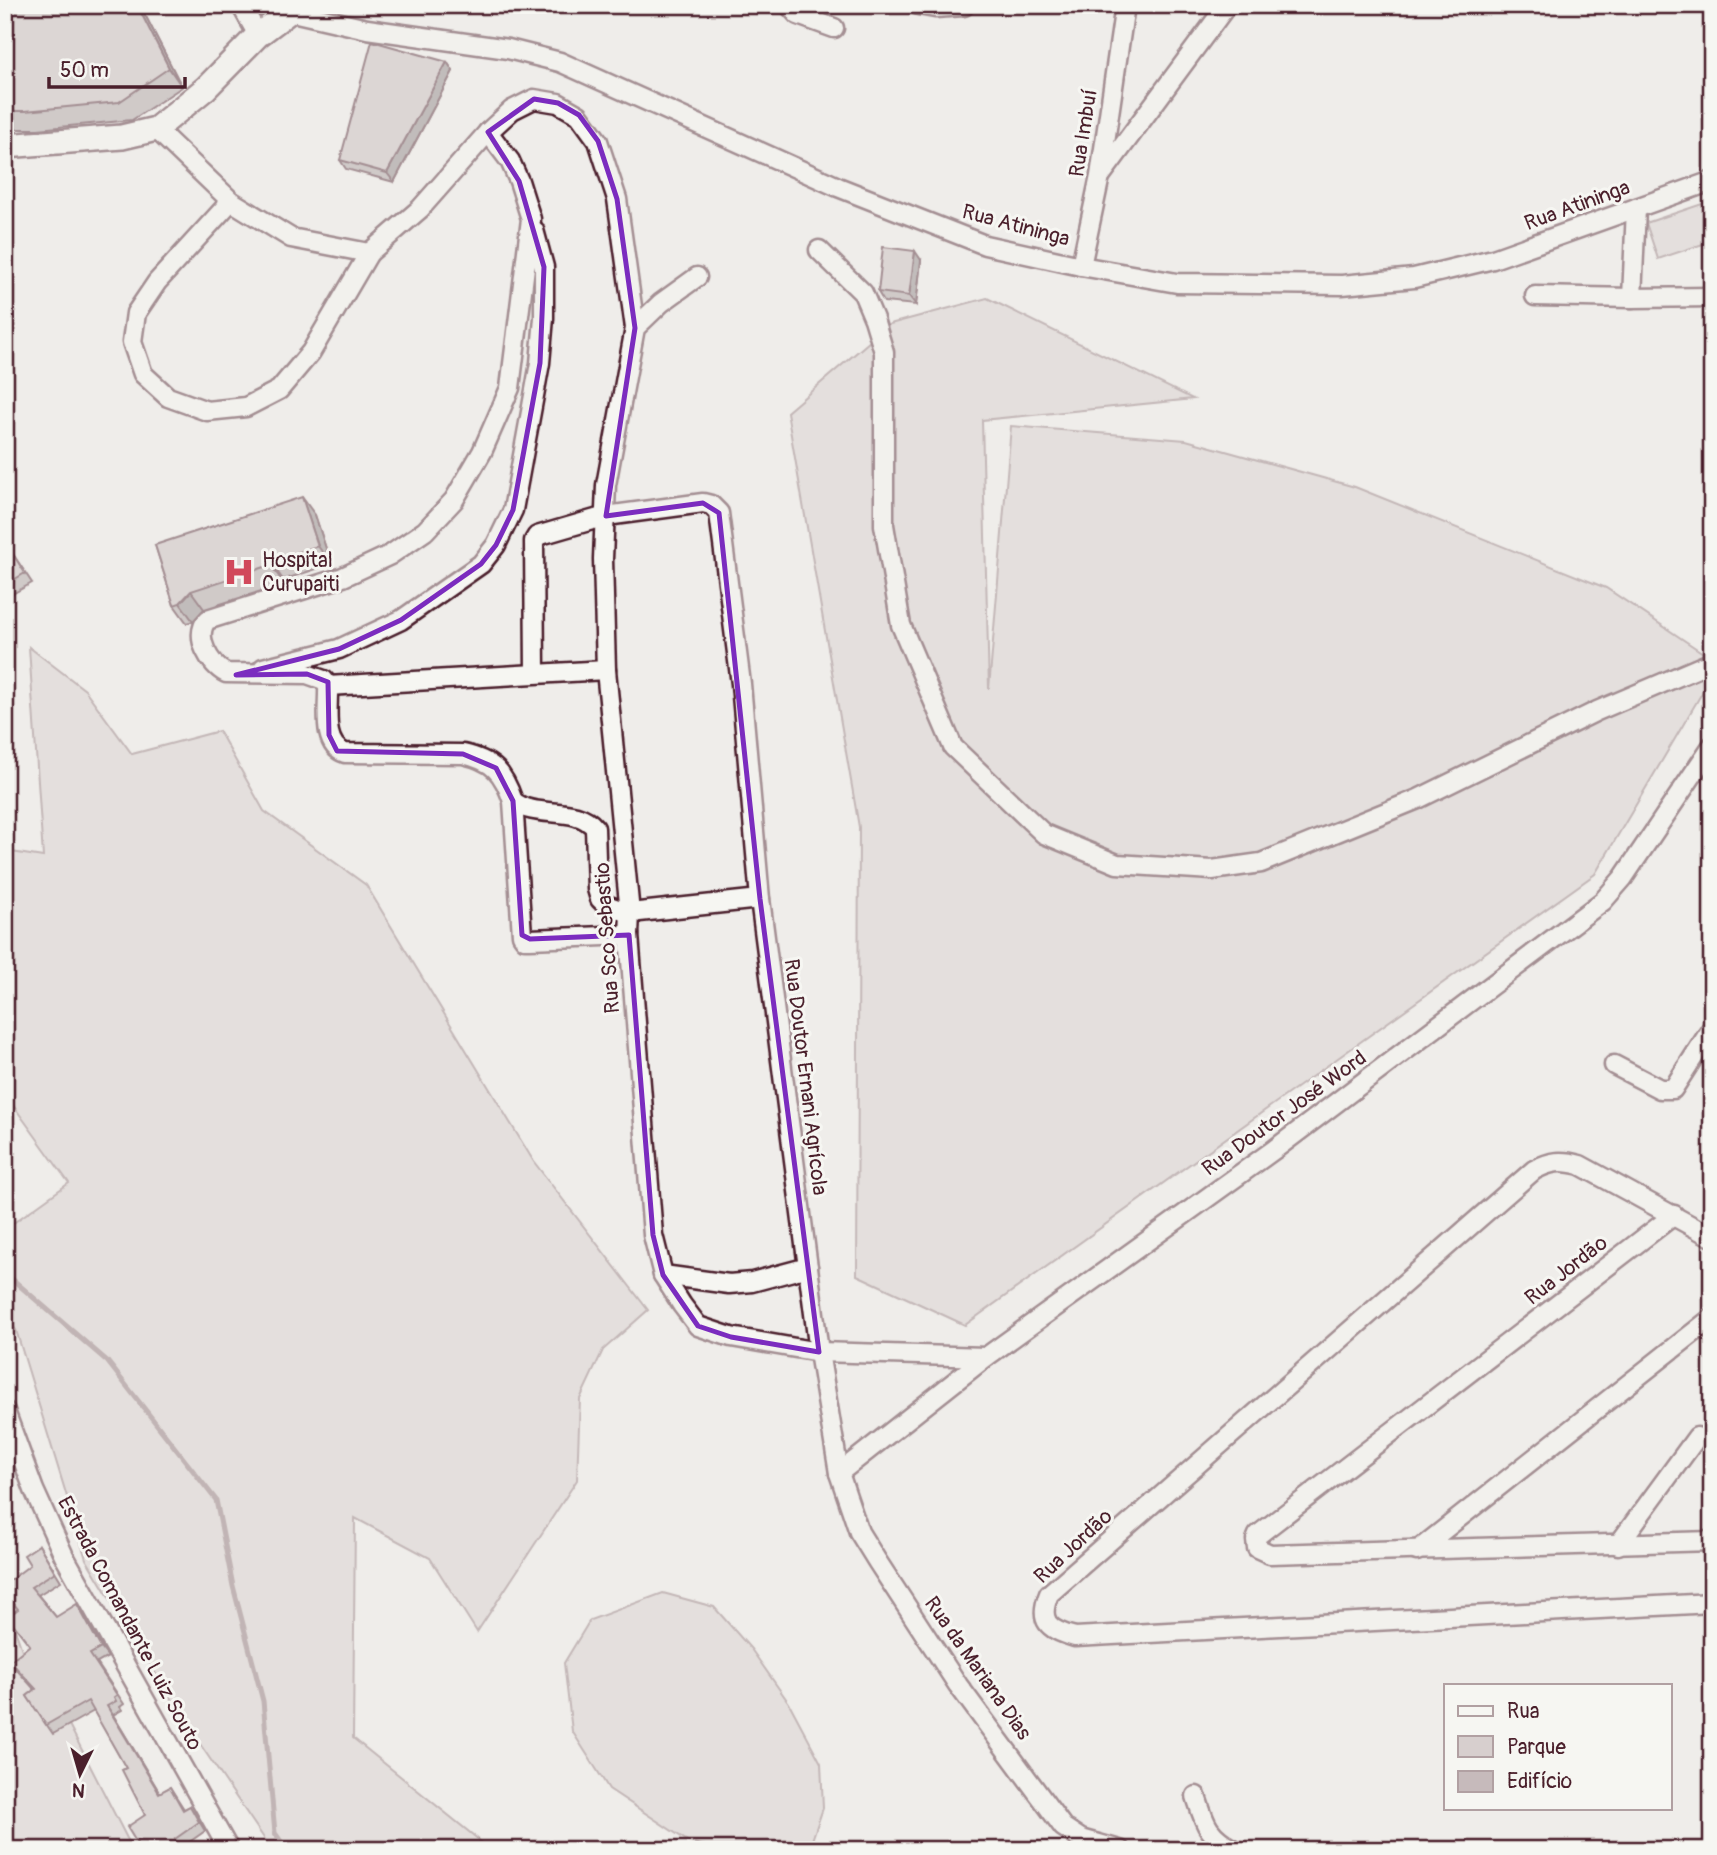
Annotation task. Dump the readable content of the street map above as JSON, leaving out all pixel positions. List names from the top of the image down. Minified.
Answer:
{"streets":{"street":["Rua Imbuí","Rua Atininga","Rua Sco Sebastio","Rua Doutor Ernani Agrícola","Rua Doutor José Word","Rua Jordão","Estrada Comandante Luiz Souto","Rua da Mariana Dias"]},"crossings":[["Rua Imbuí","Rua Atininga"],["Rua Sco Sebastio","Rua Doutor Ernani Agrícola"],["Rua Sco Sebastio","Rua Doutor José Word"],["Rua Doutor Ernani Agrícola","Rua Doutor José Word"],["Rua Doutor Ernani Agrícola","Rua da Mariana Dias"],["Rua Doutor José Word","Rua da Mariana Dias"]],"places":{"hospital":["Hospital Curupaiti"]},"legend":["Rua","Parque","Edifício"],"scale_bar":"50 m","north":"bottom"}
